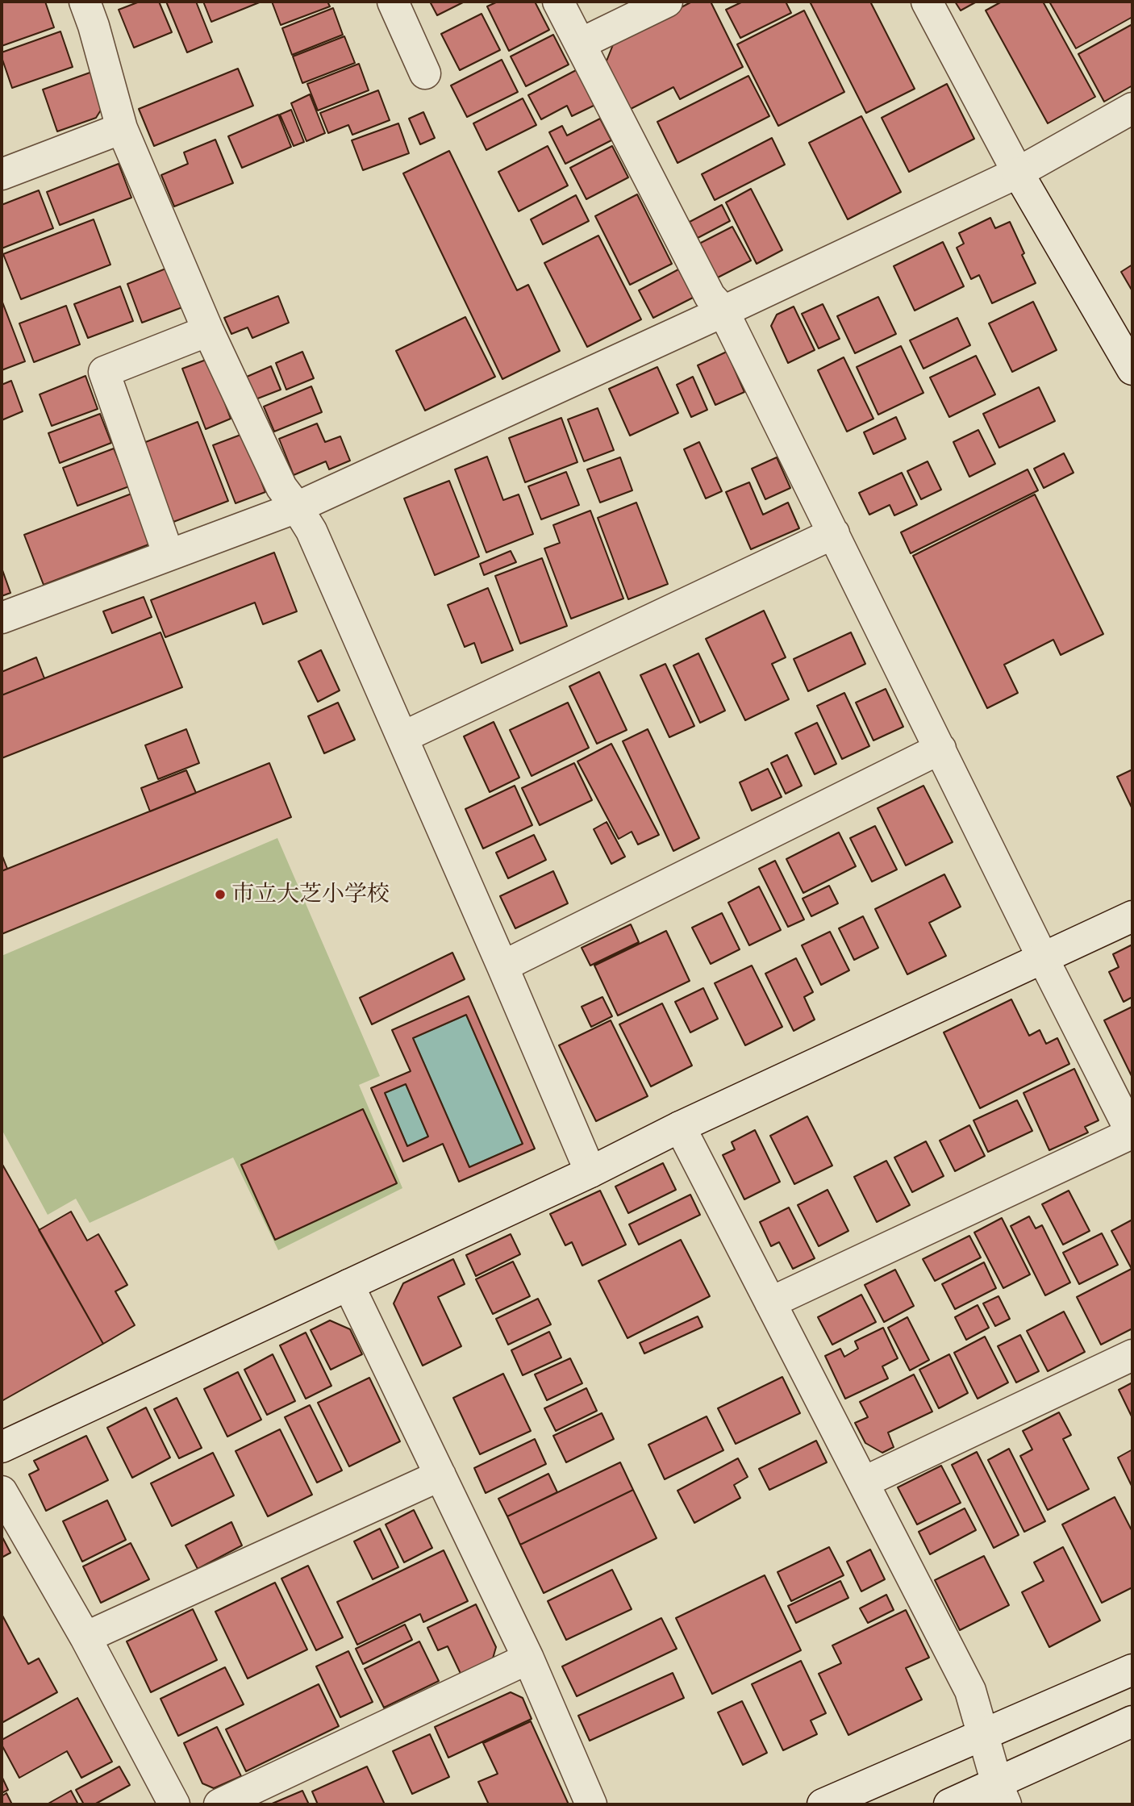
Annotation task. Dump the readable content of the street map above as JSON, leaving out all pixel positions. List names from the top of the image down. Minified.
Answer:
{"places":["市立大芝小学校"]}
